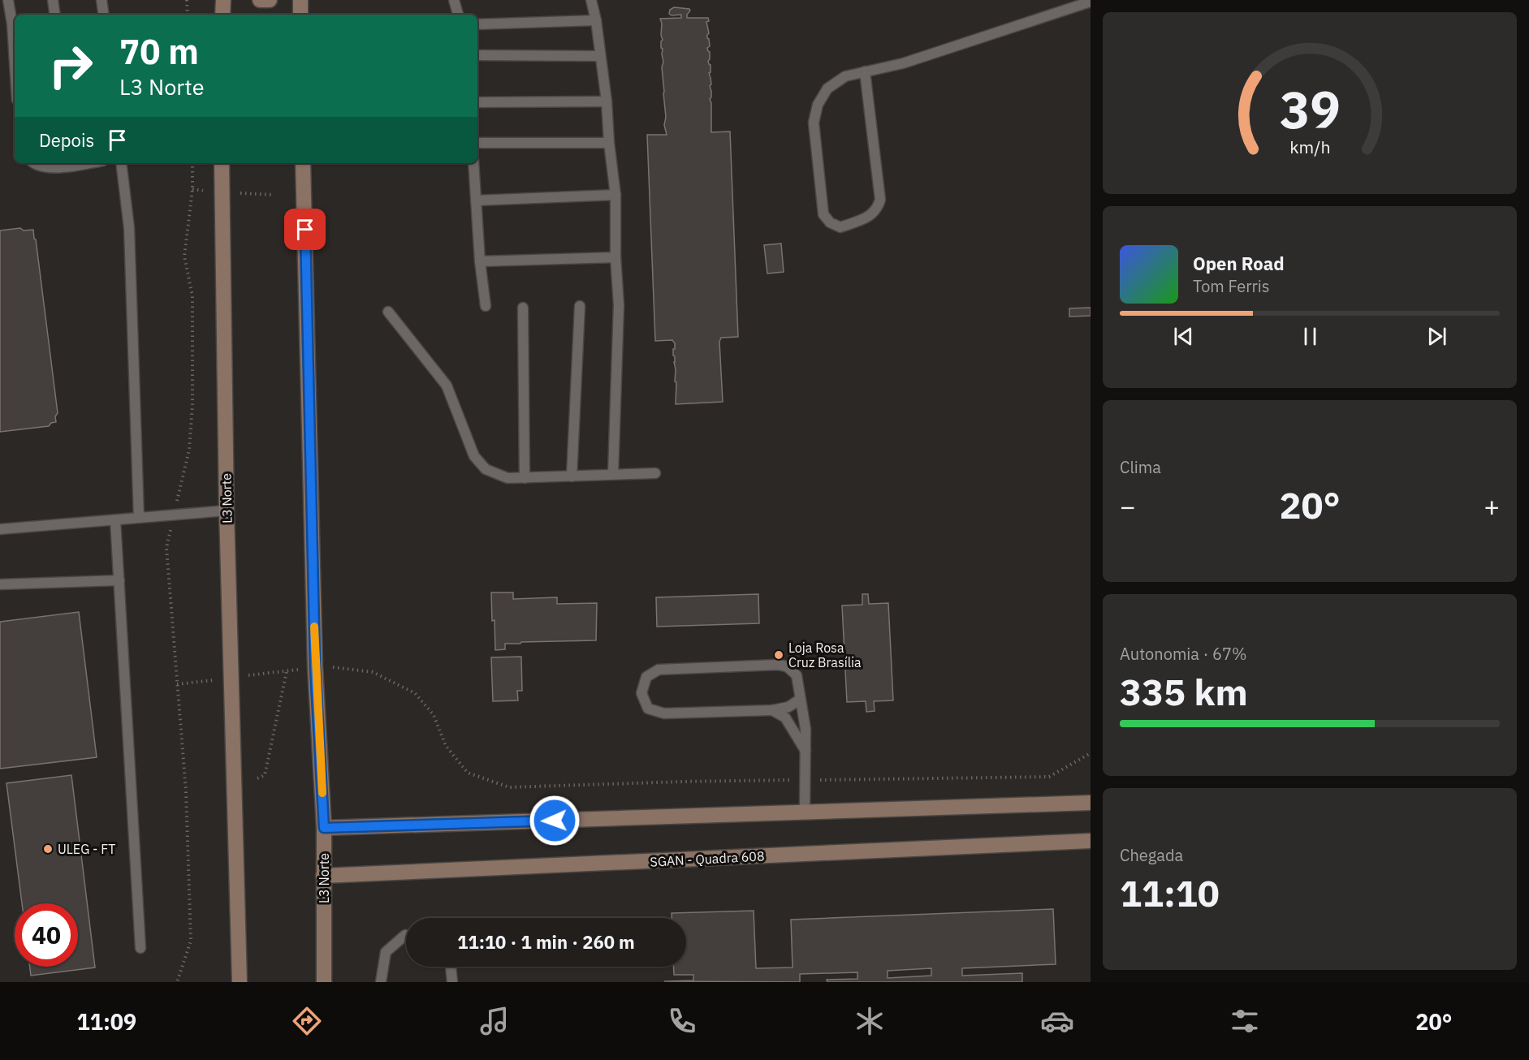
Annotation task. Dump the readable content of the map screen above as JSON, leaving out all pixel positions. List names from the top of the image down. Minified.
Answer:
{"streets":{"main road":["L3 Norte","SGAN - Quadra 608"]},"crossings":[["L3 Norte","SGAN - Quadra 608"]],"places":["Loja Rosa Cruz Brasília","ULEG - FT"],"page":{"turn":["70 m","L3 Norte"],"then":"Depois","song":["Open Road","Tom Ferris"],"tile":["Clima",["Autonomia · 67%","335 km"],["Chegada","11:10"]],"heat":["−","20°","+"],"limit":"40","trip":"11:10 · 1 min · 260 m","tabs":["11:09","20°"],"gauge":["39","km/h"]}}
